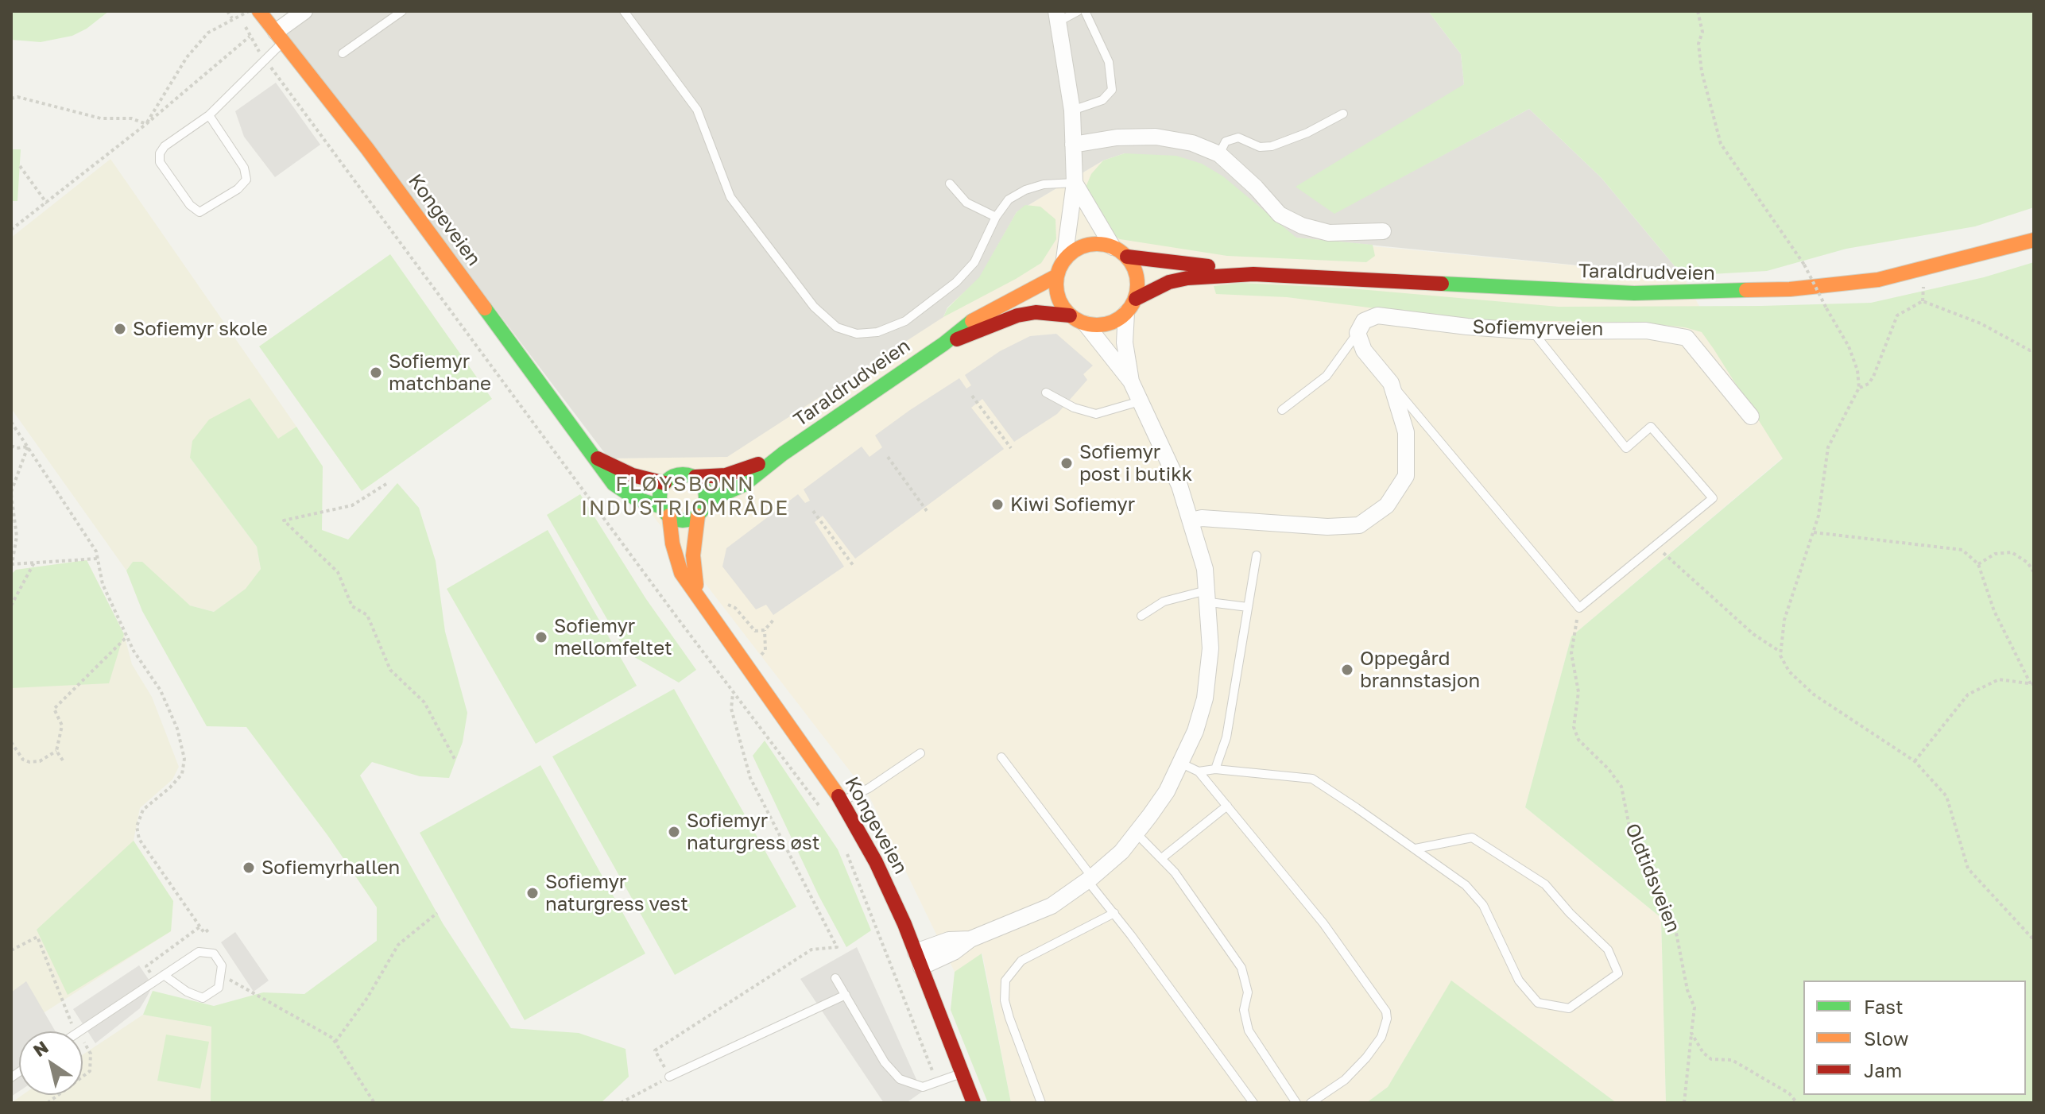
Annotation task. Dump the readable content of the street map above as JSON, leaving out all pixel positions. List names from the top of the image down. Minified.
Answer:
{"streets":{"main road":["Kongeveien","Taraldrudveien"],"street":["Sofiemyrveien"],"path":["Oldtidsveien"]},"crossings":[["Kongeveien","Taraldrudveien"]],"districts":["FLØYSBONN INDUSTRIOMRÅDE"],"places":["Sofiemyr skole","Sofiemyr matchbane","Sofiemyr post i butikk","Kiwi Sofiemyr","Sofiemyr mellomfeltet","Oppegård brannstasjon","Sofiemyr naturgress øst","Sofiemyrhallen","Sofiemyr naturgress vest"],"legend":["Fast","Slow","Jam"],"north":"top left"}
